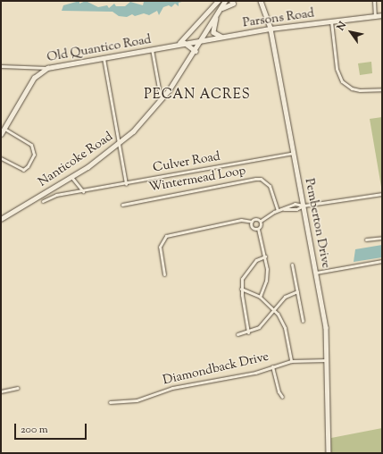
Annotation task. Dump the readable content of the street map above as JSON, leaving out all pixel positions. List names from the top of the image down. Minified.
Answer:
{"streets":{"street":["Parsons Road","Old Quantico Road","Nanticoke Road","Culver Road","Wintermead Loop","Pemberton Drive","Diamondback Drive"]},"crossings":[["Parsons Road","Old Quantico Road"],["Parsons Road","Nanticoke Road"],["Parsons Road","Pemberton Drive"],["Culver Road","Pemberton Drive"],["Pemberton Drive","Diamondback Drive"]],"districts":["PECAN ACRES"],"scale_bar":"200 m","north":"top left"}
